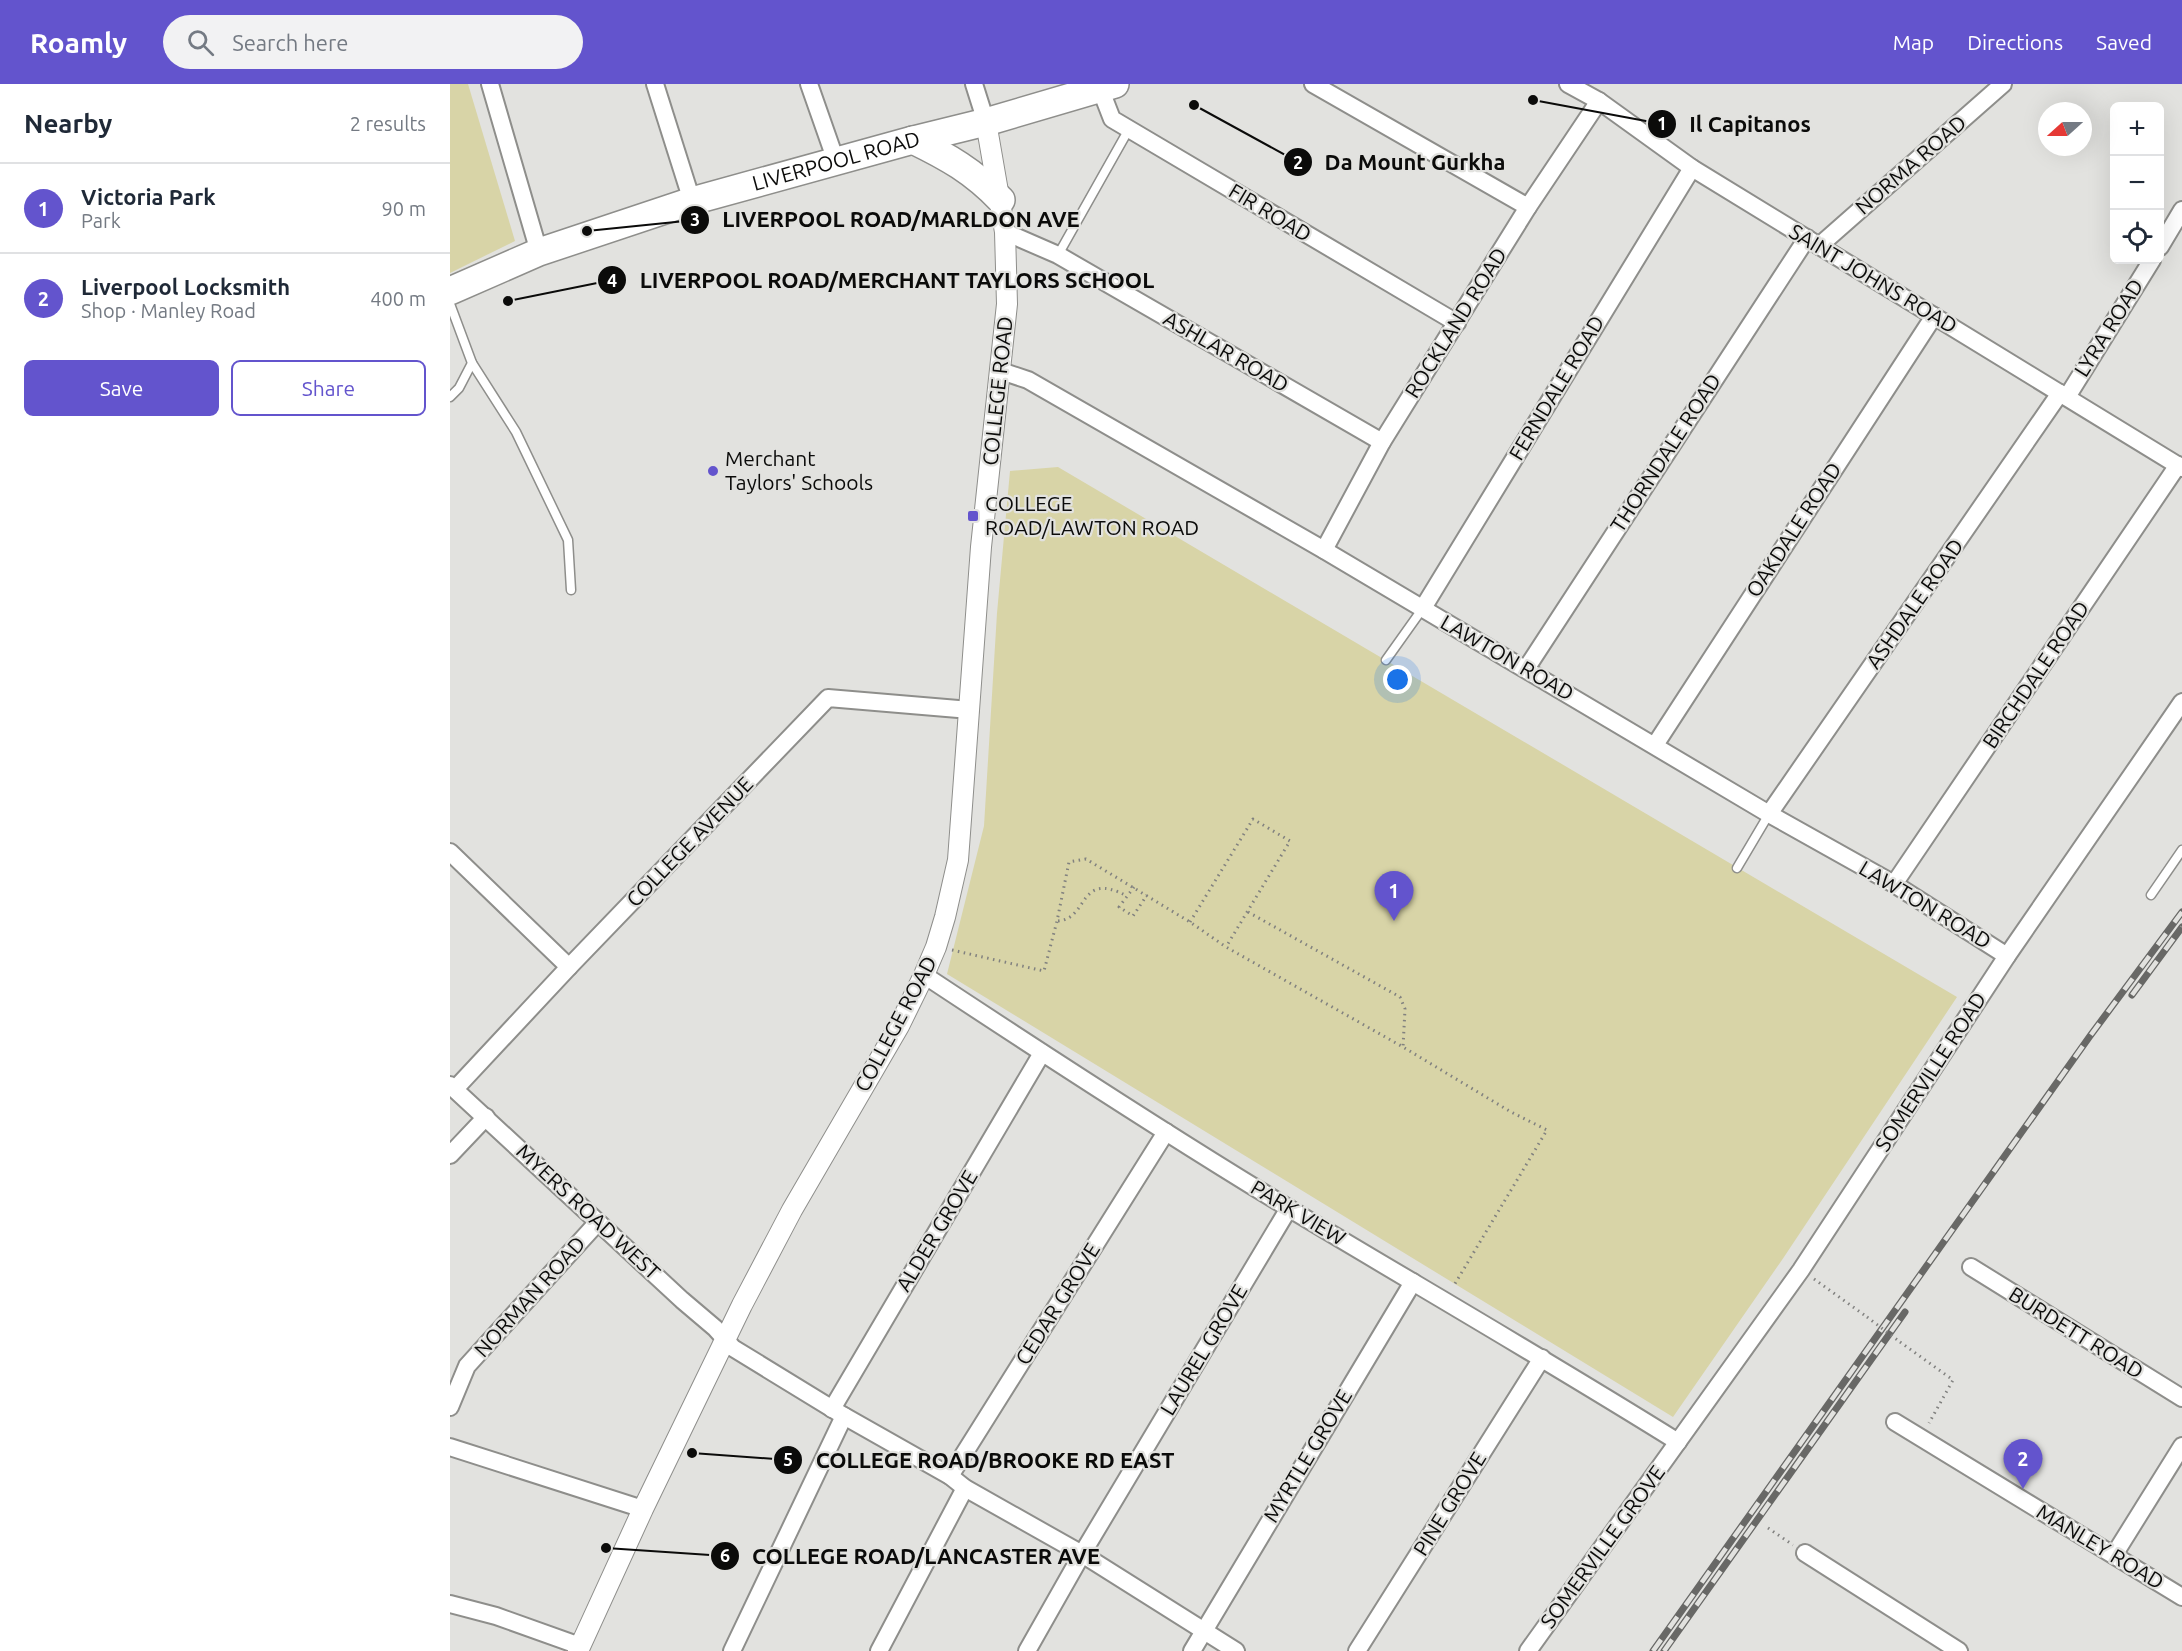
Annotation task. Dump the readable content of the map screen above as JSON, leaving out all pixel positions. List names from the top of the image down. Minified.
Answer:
{"streets":{"highway":["LIVERPOOL ROAD"],"street":["NORMA ROAD","FIR ROAD","SAINT JOHNS ROAD","ROCKLAND ROAD","LYRA ROAD","ASHLAR ROAD","FERNDALE ROAD","COLLEGE ROAD","THORNDALE ROAD","OAKDALE ROAD","ASHDALE ROAD","LAWTON ROAD","BIRCHDALE ROAD","COLLEGE AVENUE","SOMERVILLE ROAD","MYERS ROAD WEST","PARK VIEW","ALDER GROVE","NORMAN ROAD","CEDAR GROVE","BURDETT ROAD","LAUREL GROVE","MYRTLE GROVE","PINE GROVE","SOMERVILLE GROVE","MANLEY ROAD"]},"crossings":[["LIVERPOOL ROAD","FIR ROAD"],["LIVERPOOL ROAD","COLLEGE ROAD"],["NORMA ROAD","SAINT JOHNS ROAD"],["NORMA ROAD","THORNDALE ROAD"],["FIR ROAD","ROCKLAND ROAD"],["SAINT JOHNS ROAD","ROCKLAND ROAD"],["SAINT JOHNS ROAD","LYRA ROAD"],["SAINT JOHNS ROAD","FERNDALE ROAD"],["SAINT JOHNS ROAD","THORNDALE ROAD"],["SAINT JOHNS ROAD","OAKDALE ROAD"],["SAINT JOHNS ROAD","ASHDALE ROAD"],["SAINT JOHNS ROAD","BIRCHDALE ROAD"],["ROCKLAND ROAD","ASHLAR ROAD"],["ROCKLAND ROAD","LAWTON ROAD"],["LYRA ROAD","ASHDALE ROAD"],["ASHLAR ROAD","COLLEGE ROAD"],["FERNDALE ROAD","LAWTON ROAD"],["COLLEGE ROAD","LAWTON ROAD"],["COLLEGE ROAD","COLLEGE AVENUE"],["COLLEGE ROAD","MYERS ROAD WEST"],["COLLEGE ROAD","PARK VIEW"],["THORNDALE ROAD","LAWTON ROAD"],["OAKDALE ROAD","LAWTON ROAD"],["ASHDALE ROAD","LAWTON ROAD"],["LAWTON ROAD","BIRCHDALE ROAD"],["LAWTON ROAD","SOMERVILLE ROAD"],["COLLEGE AVENUE","MYERS ROAD WEST"],["SOMERVILLE ROAD","PARK VIEW"],["SOMERVILLE ROAD","SOMERVILLE GROVE"],["MYERS ROAD WEST","ALDER GROVE"],["MYERS ROAD WEST","NORMAN ROAD"],["MYERS ROAD WEST","CEDAR GROVE"],["MYERS ROAD WEST","LAUREL GROVE"],["MYERS ROAD WEST","MYRTLE GROVE"],["PARK VIEW","ALDER GROVE"],["PARK VIEW","CEDAR GROVE"],["PARK VIEW","LAUREL GROVE"],["PARK VIEW","MYRTLE GROVE"],["PARK VIEW","PINE GROVE"],["PARK VIEW","SOMERVILLE GROVE"]],"places":{"other":["Il Capitanos","Da Mount Gurkha","LIVERPOOL ROAD/MARLDON AVE","LIVERPOOL ROAD/MERCHANT TAYLORS SCHOOL","Merchant Taylors' Schools","COLLEGE ROAD/BROOKE RD EAST","COLLEGE ROAD/LANCASTER AVE"],"transit":["COLLEGE ROAD/LAWTON ROAD"]},"north":"left","page":{"header":"Roamly","search":"Search here","nav":["Map","Directions","Saved"],"heading":["Nearby","2 results"],"map_buttons":["+","−"],"list":[{"mark":"1","name":"Victoria Park","note":"Park","value":"90 m"},{"mark":"2","name":"Liverpool Locksmith","note":"Shop · Manley Road","value":"400 m"}],"buttons":["Save","Share"],"pins":["1","2"]}}
